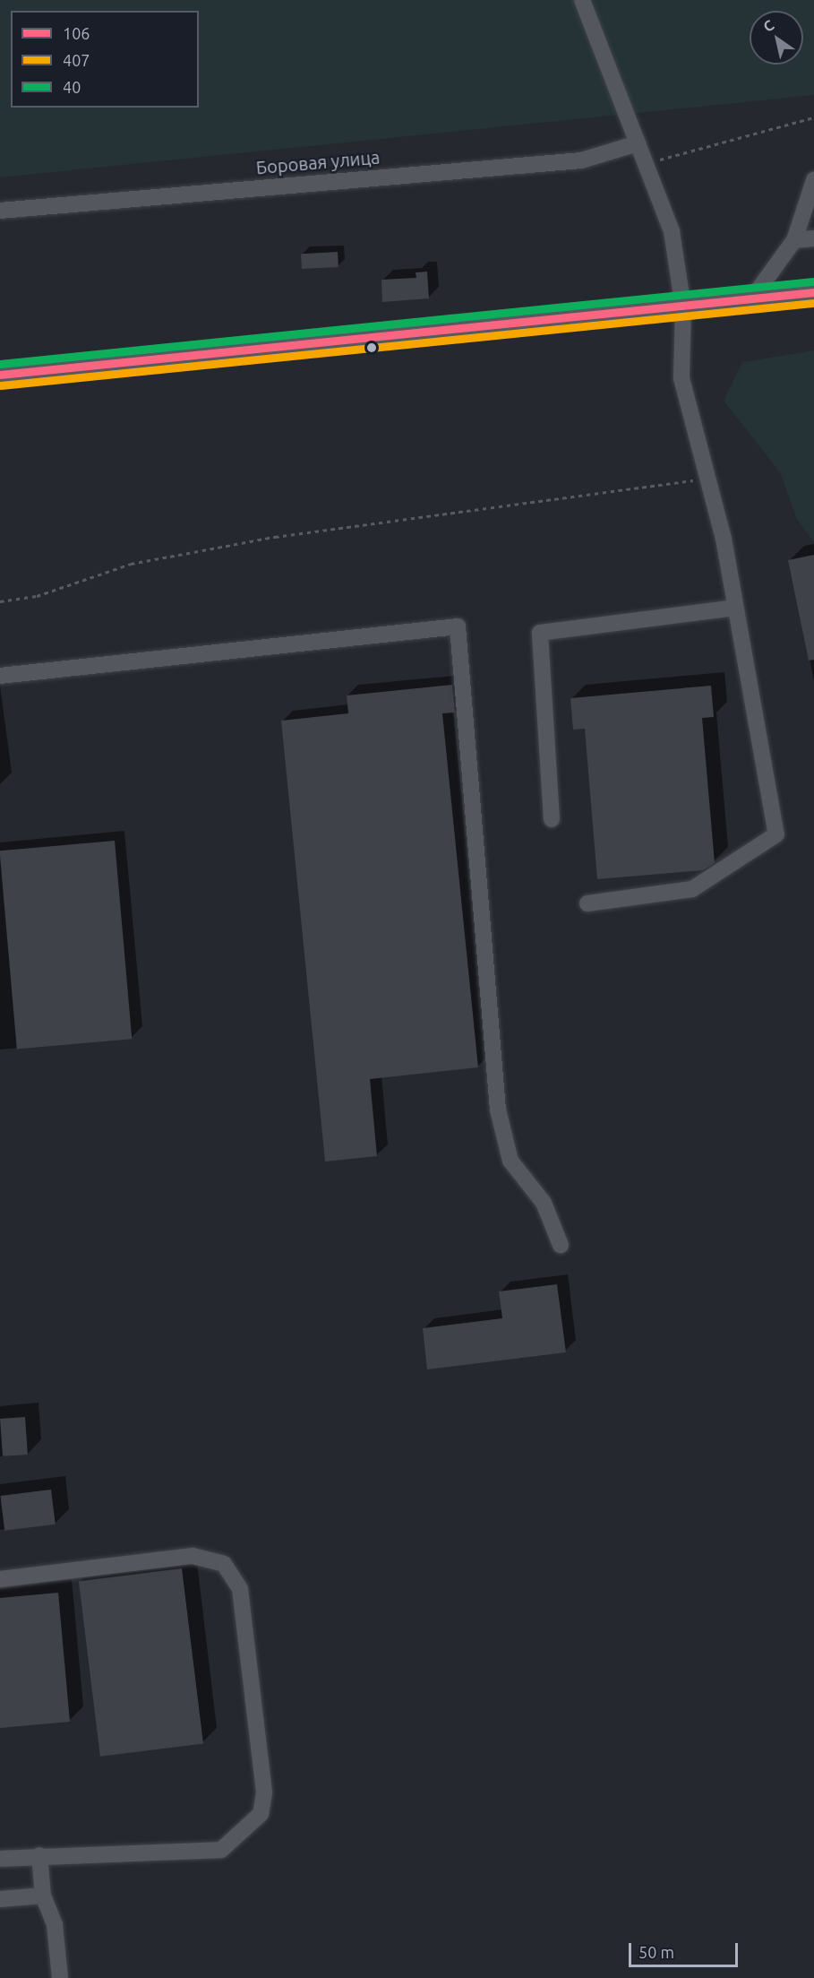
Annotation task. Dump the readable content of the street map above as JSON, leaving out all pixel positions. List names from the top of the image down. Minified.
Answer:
{"streets":{"street":["Боровая улица"]},"lines":["transit line 40","transit line 106","transit line 407"],"legend":["106","407","40"],"scale_bar":"50 m","north":"top left"}
